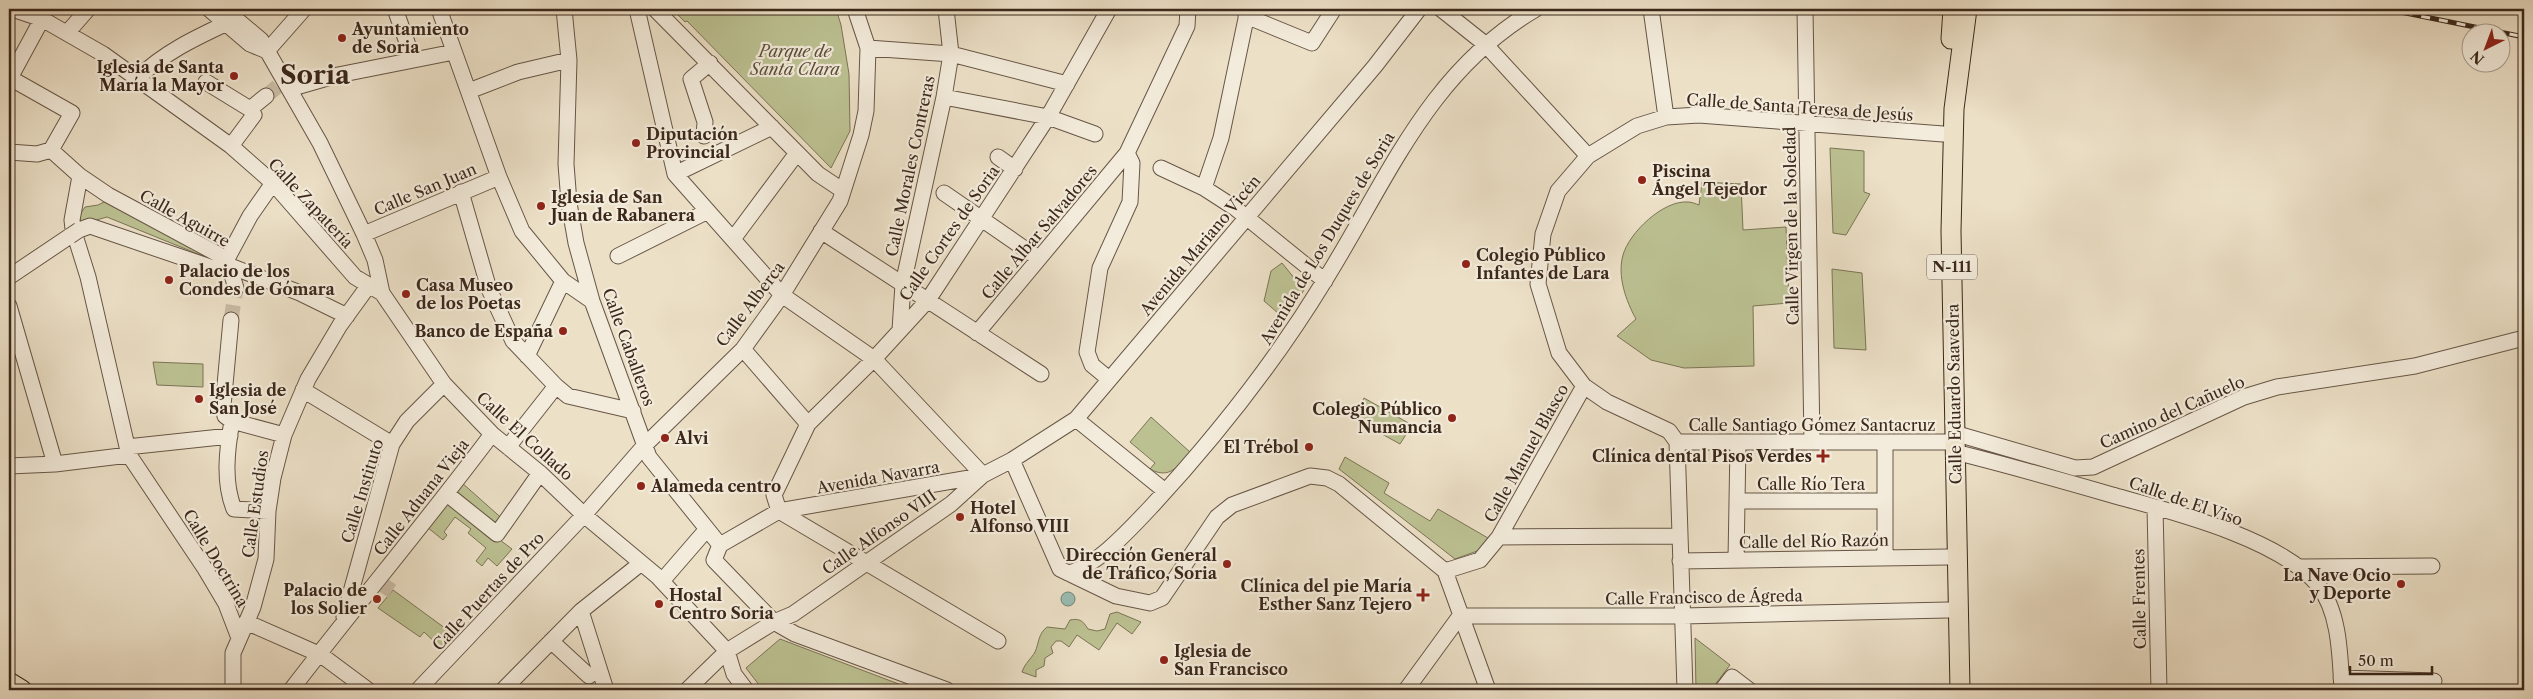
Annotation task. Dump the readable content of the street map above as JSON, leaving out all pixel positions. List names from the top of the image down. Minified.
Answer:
{"streets":{"main road":["N-111","Calle Eduardo Saavedra"],"street":["Calle de Santa Teresa de Jesús","Calle Morales Contreras","Calle San Juan","Calle Zapatería","Calle Aguirre","Calle Virgen de la Soledad","Calle Albar Salvadores","Calle Cortes de Soria","Avenida de Los Duques de Soria","Avenida Mariano Vicén","Calle Alberca","Calle Caballeros","Camino del Cañuelo","Calle Santiago Gómez Santacruz","Calle El Collado","Calle Manuel Blasco","Avenida Navarra","Calle Río Tera","Calle Instituto","Calle Aduana Vieja","Calle de El Viso","Calle Estudios","Calle Alfonso VIII","Calle del Río Razón","Calle Doctrina","Calle Puertas de Pro","Calle Francisco de Ágreda","Calle Frentes"]},"crossings":[["Calle de Santa Teresa de Jesús","Calle Virgen de la Soledad"],["Calle de Santa Teresa de Jesús","Calle Eduardo Saavedra"],["Calle de Santa Teresa de Jesús","Calle Santiago Gómez Santacruz"],["Calle de Santa Teresa de Jesús","Calle Manuel Blasco"],["Calle Morales Contreras","Calle Cortes de Soria"],["Calle San Juan","Calle El Collado"],["Calle Zapatería","Calle Estudios"],["Calle Aguirre","Calle Estudios"],["Calle Virgen de la Soledad","Calle Santiago Gómez Santacruz"],["Calle Cortes de Soria","Avenida Navarra"],["Avenida Mariano Vicén","Avenida Navarra"],["Avenida Mariano Vicén","Calle Alfonso VIII"],["Calle Alberca","Calle Caballeros"],["Calle Alberca","Calle El Collado"],["Calle Alberca","Calle Puertas de Pro"],["Calle Eduardo Saavedra","Camino del Cañuelo"],["Calle Eduardo Saavedra","Calle Santiago Gómez Santacruz"],["Calle Eduardo Saavedra","Calle de El Viso"],["Calle Eduardo Saavedra","Calle del Río Razón"],["Calle Eduardo Saavedra","Calle Francisco de Ágreda"],["Camino del Cañuelo","Calle Santiago Gómez Santacruz"],["Camino del Cañuelo","Calle de El Viso"],["Calle Santiago Gómez Santacruz","Calle de El Viso"],["Calle El Collado","Calle Instituto"],["Calle El Collado","Calle Aduana Vieja"],["Calle El Collado","Calle Alfonso VIII"],["Calle El Collado","Calle Puertas de Pro"],["Avenida Navarra","Calle Alfonso VIII"],["Calle Instituto","Calle Aduana Vieja"],["Calle de El Viso","Calle Frentes"],["Calle Estudios","Calle Doctrina"]],"districts":["Soria"],"parks":["Parque de Santa Clara"],"places":{"other":["Ayuntamiento de Soria","Iglesia de Santa María la Mayor","Diputación Provincial","Piscina Ángel Tejedor","Iglesia de San Juan de Rabanera","Colegio Público Infantes de Lara","Palacio de los Condes de Gómara","Casa Museo de los Poetas","Banco de España","Iglesia de San José","Colegio Público Numancia","Alvi","El Trébol","Alameda centro","Hotel Alfonso VIII","Dirección General de Tráfico, Soria","La Nave Ocio y Deporte","Palacio de los Solier","Hostal Centro Soria","Iglesia de San Francisco"],"health":["Clínica dental Pisos Verdes","Clínica del pie María Esther Sanz Tejero"]},"scale_bar":"50 m","north":"bottom left"}
